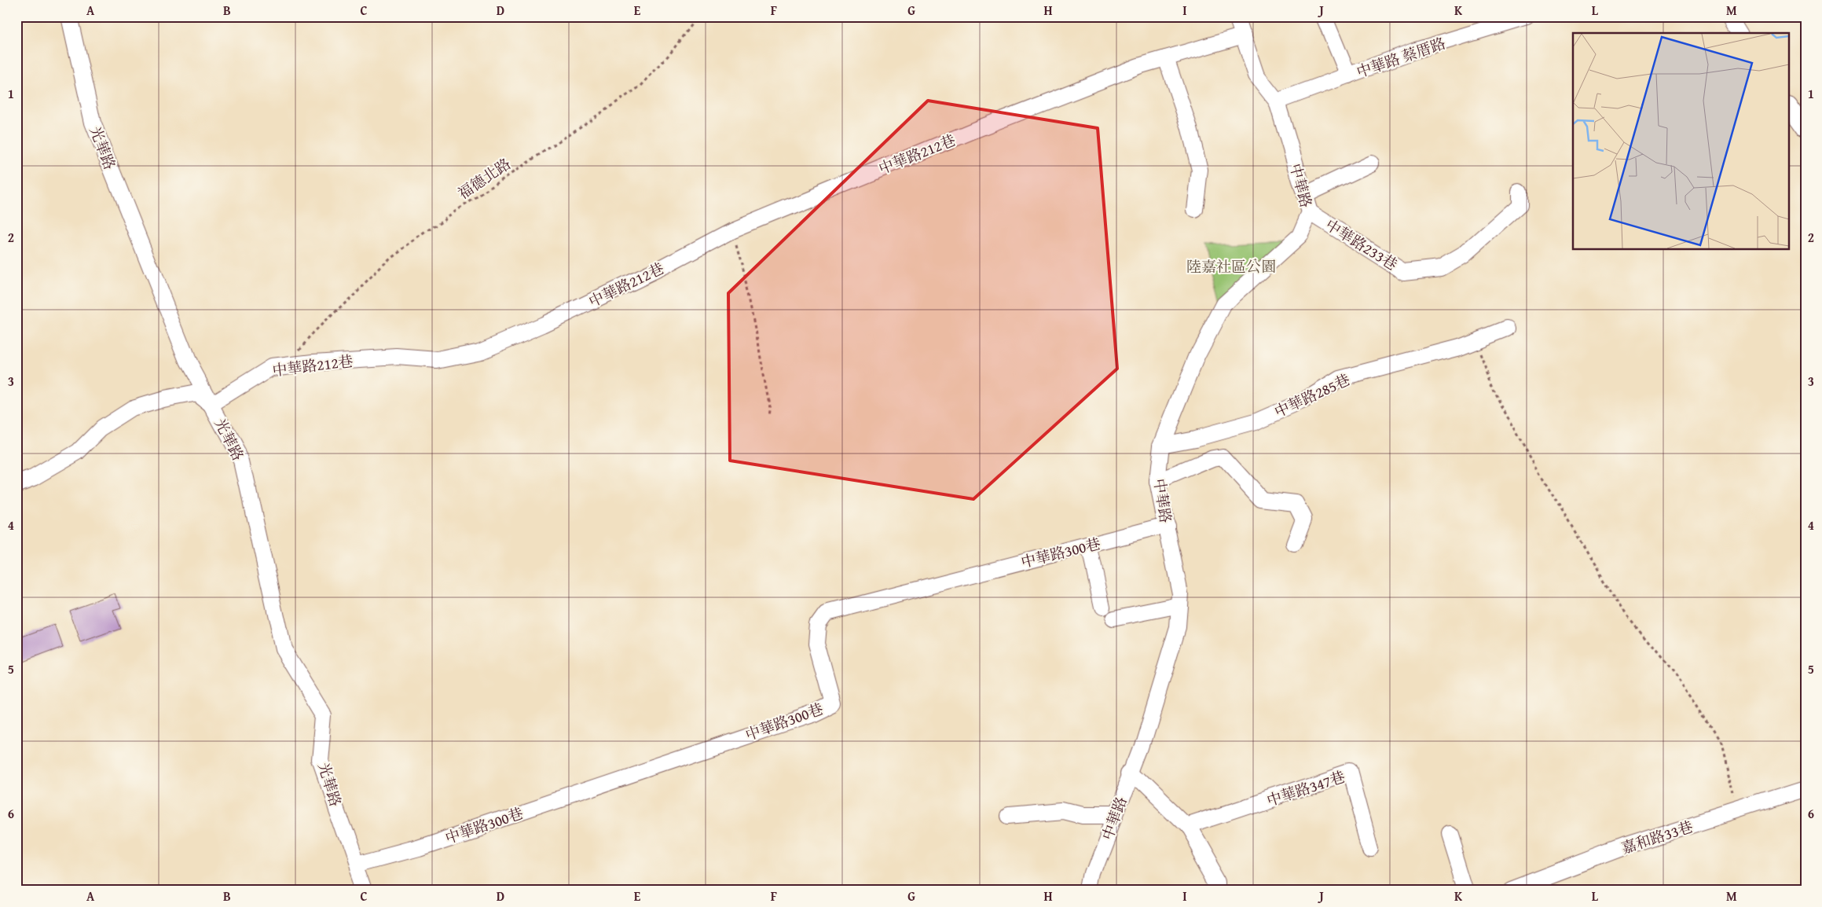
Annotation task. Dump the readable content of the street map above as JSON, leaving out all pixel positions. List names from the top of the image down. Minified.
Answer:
{"streets":{"street":["中華路 蔡厝路","光華路","中華路212巷","中華路","中華路233巷","中華路285巷","中華路300巷","中華路347巷","嘉和路33巷"],"path":["福德北路"]},"crossings":[["中華路 蔡厝路","中華路"],["光華路","中華路212巷"],["光華路","中華路300巷"],["中華路212巷","福德北路"],["中華路","中華路233巷"],["中華路","中華路285巷"],["中華路","中華路300巷"]],"parks":["陸嘉社區公園"],"grid":{"columns":["A","B","C","D","E","F","G","H","I","J","K","L","M"],"rows":["1","2","3","4","5","6"]}}
